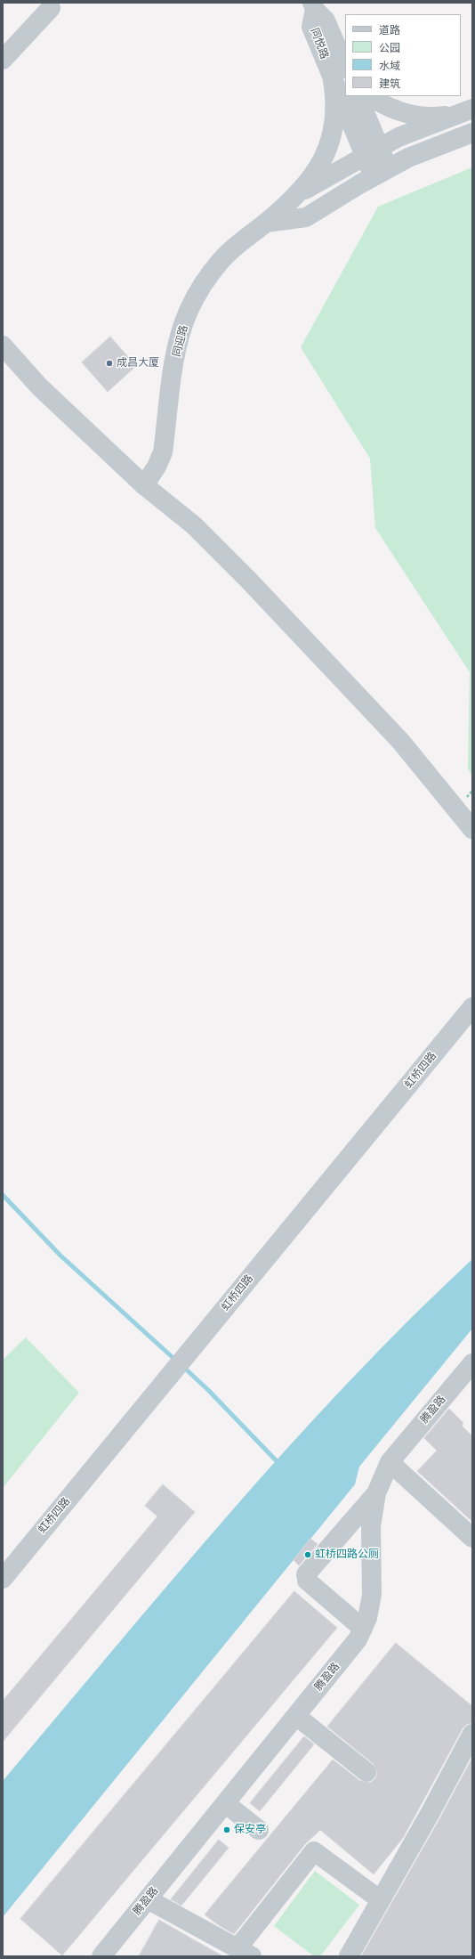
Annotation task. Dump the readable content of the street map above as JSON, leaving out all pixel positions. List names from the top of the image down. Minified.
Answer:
{"streets":{"street":["同悦路","同迎路","虹桥四路","腾盈路"]},"places":["成昌大厦","虹桥四路公厕","保安亭"],"legend":["道路","公园","水域","建筑"]}
